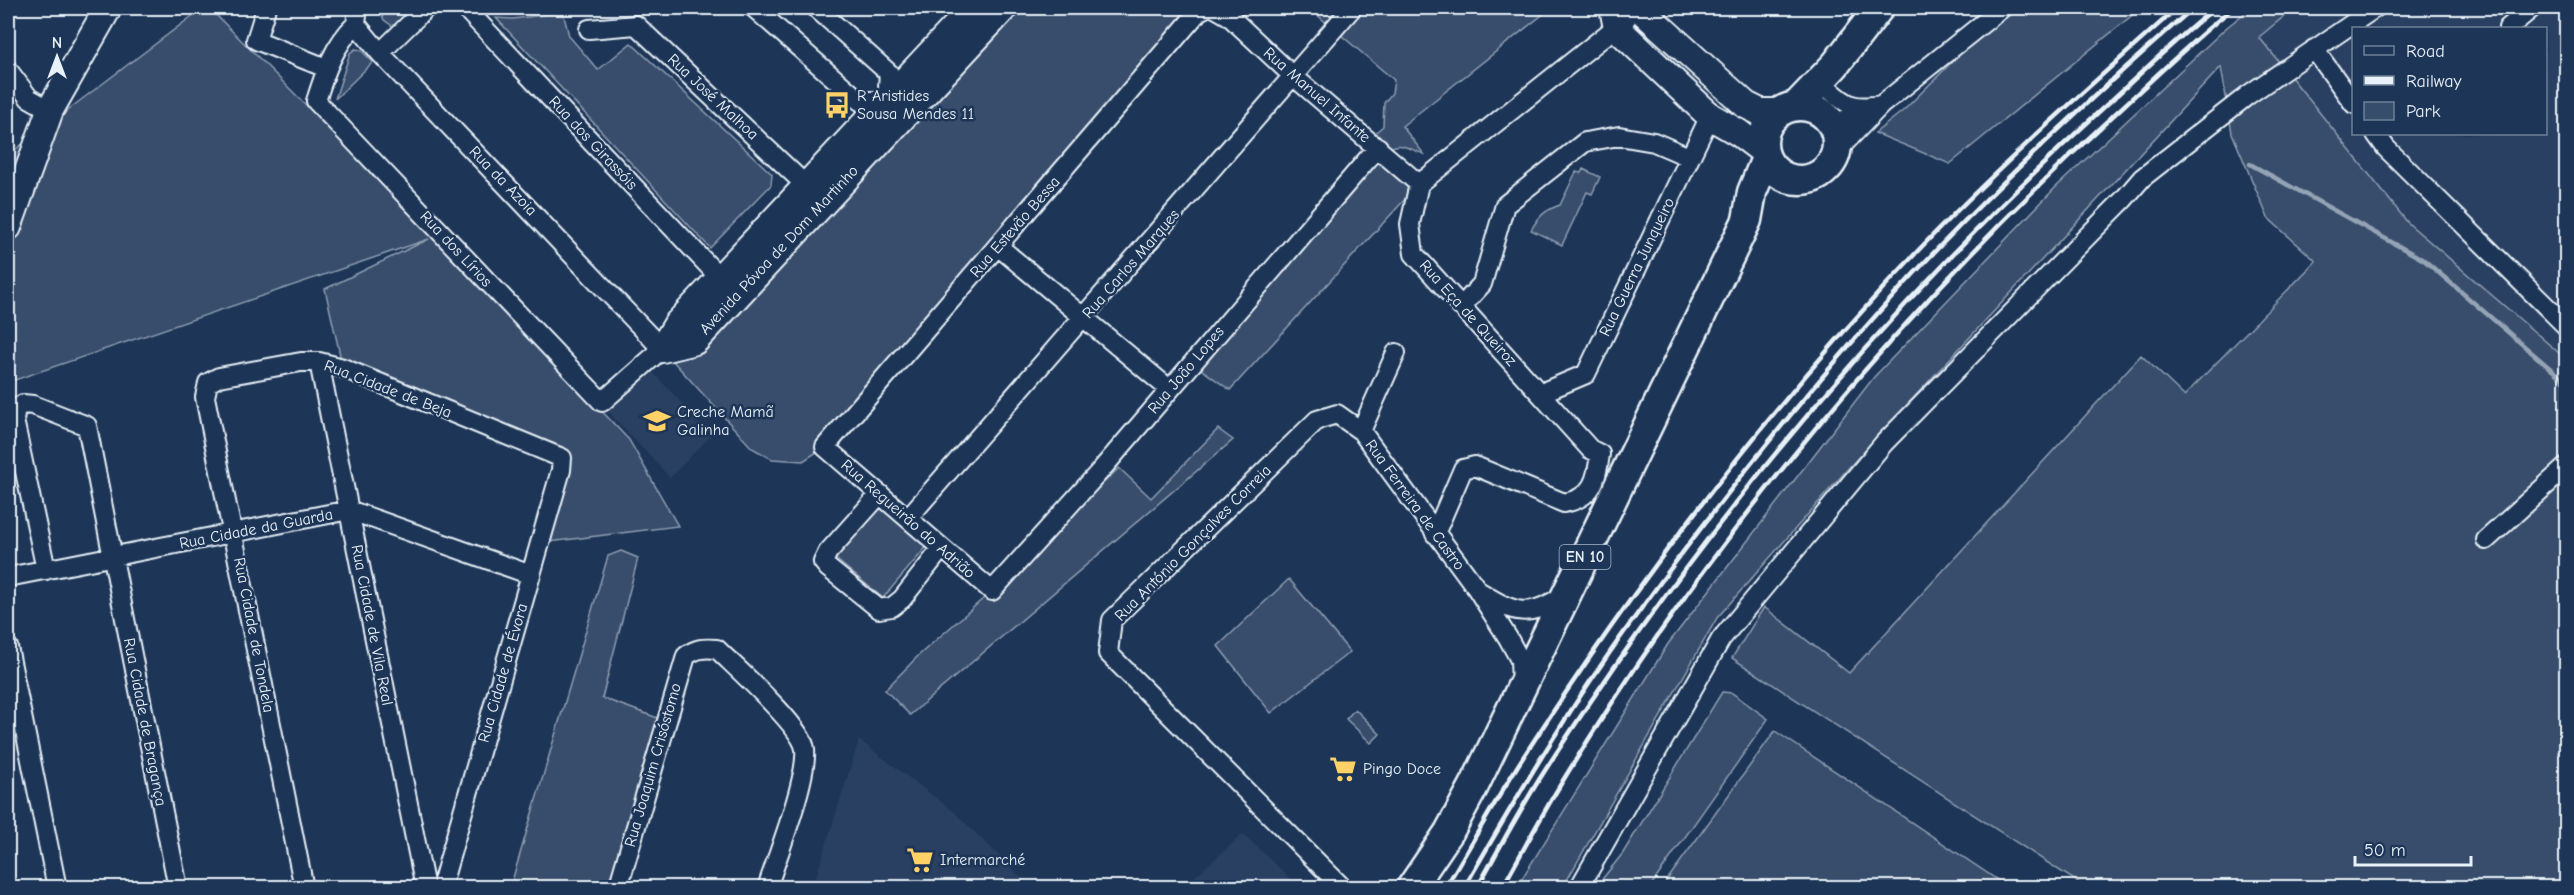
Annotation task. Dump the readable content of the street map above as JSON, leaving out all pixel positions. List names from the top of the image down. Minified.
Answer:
{"streets":{"main road":["EN 10"],"street":["Rua Manuel Infante","Rua José Malhoa","Rua dos Girassóis","Rua da Azoia","Rua Estevão Bessa","Rua dos Lírios","Avenida Póvoa de Dom Martinho","Rua Carlos Marques","Rua Guerra Junqueiro","Rua Eça de Queiroz","Rua João Lopes","Rua Cidade de Beja","Rua Ferreira de Castro","Rua Regueirão do Adrião","Rua Cidade da Guarda","Rua António Gonçalves Correia","Rua Cidade de Vila Real","Rua Cidade de Tondela","Rua Cidade de Évora","Rua Cidade de Bragança","Rua Joaquim Crisóstomo"]},"crossings":[["Rua Manuel Infante","Rua Carlos Marques"],["Rua Manuel Infante","Rua Eça de Queiroz"],["Rua Manuel Infante","Rua João Lopes"],["Rua José Malhoa","Avenida Póvoa de Dom Martinho"],["Rua dos Girassóis","Avenida Póvoa de Dom Martinho"],["Rua da Azoia","Rua dos Lírios"],["Rua da Azoia","Avenida Póvoa de Dom Martinho"],["Rua Estevão Bessa","Rua Regueirão do Adrião"],["Rua dos Lírios","Avenida Póvoa de Dom Martinho"],["Rua Carlos Marques","Rua Regueirão do Adrião"],["Rua Guerra Junqueiro","Rua Eça de Queiroz"],["Rua Eça de Queiroz","Rua Ferreira de Castro"],["Rua João Lopes","Rua Regueirão do Adrião"],["Rua Cidade de Beja","Rua Cidade de Vila Real"],["Rua Cidade de Beja","Rua Cidade de Tondela"],["Rua Cidade de Beja","Rua Cidade de Évora"],["Rua Ferreira de Castro","Rua António Gonçalves Correia"],["Rua Ferreira de Castro","EN 10"],["Rua Cidade da Guarda","Rua Cidade de Vila Real"],["Rua Cidade da Guarda","Rua Cidade de Tondela"],["Rua Cidade da Guarda","Rua Cidade de Évora"],["Rua Cidade da Guarda","Rua Cidade de Bragança"]],"places":{"bus stop":["R Aristides Sousa Mendes 11"],"school or university":["Creche Mamã Galinha"],"supermarket":["Pingo Doce","Intermarché"]},"legend":["Road","Railway","Park"],"scale_bar":"50 m","north":"top"}
